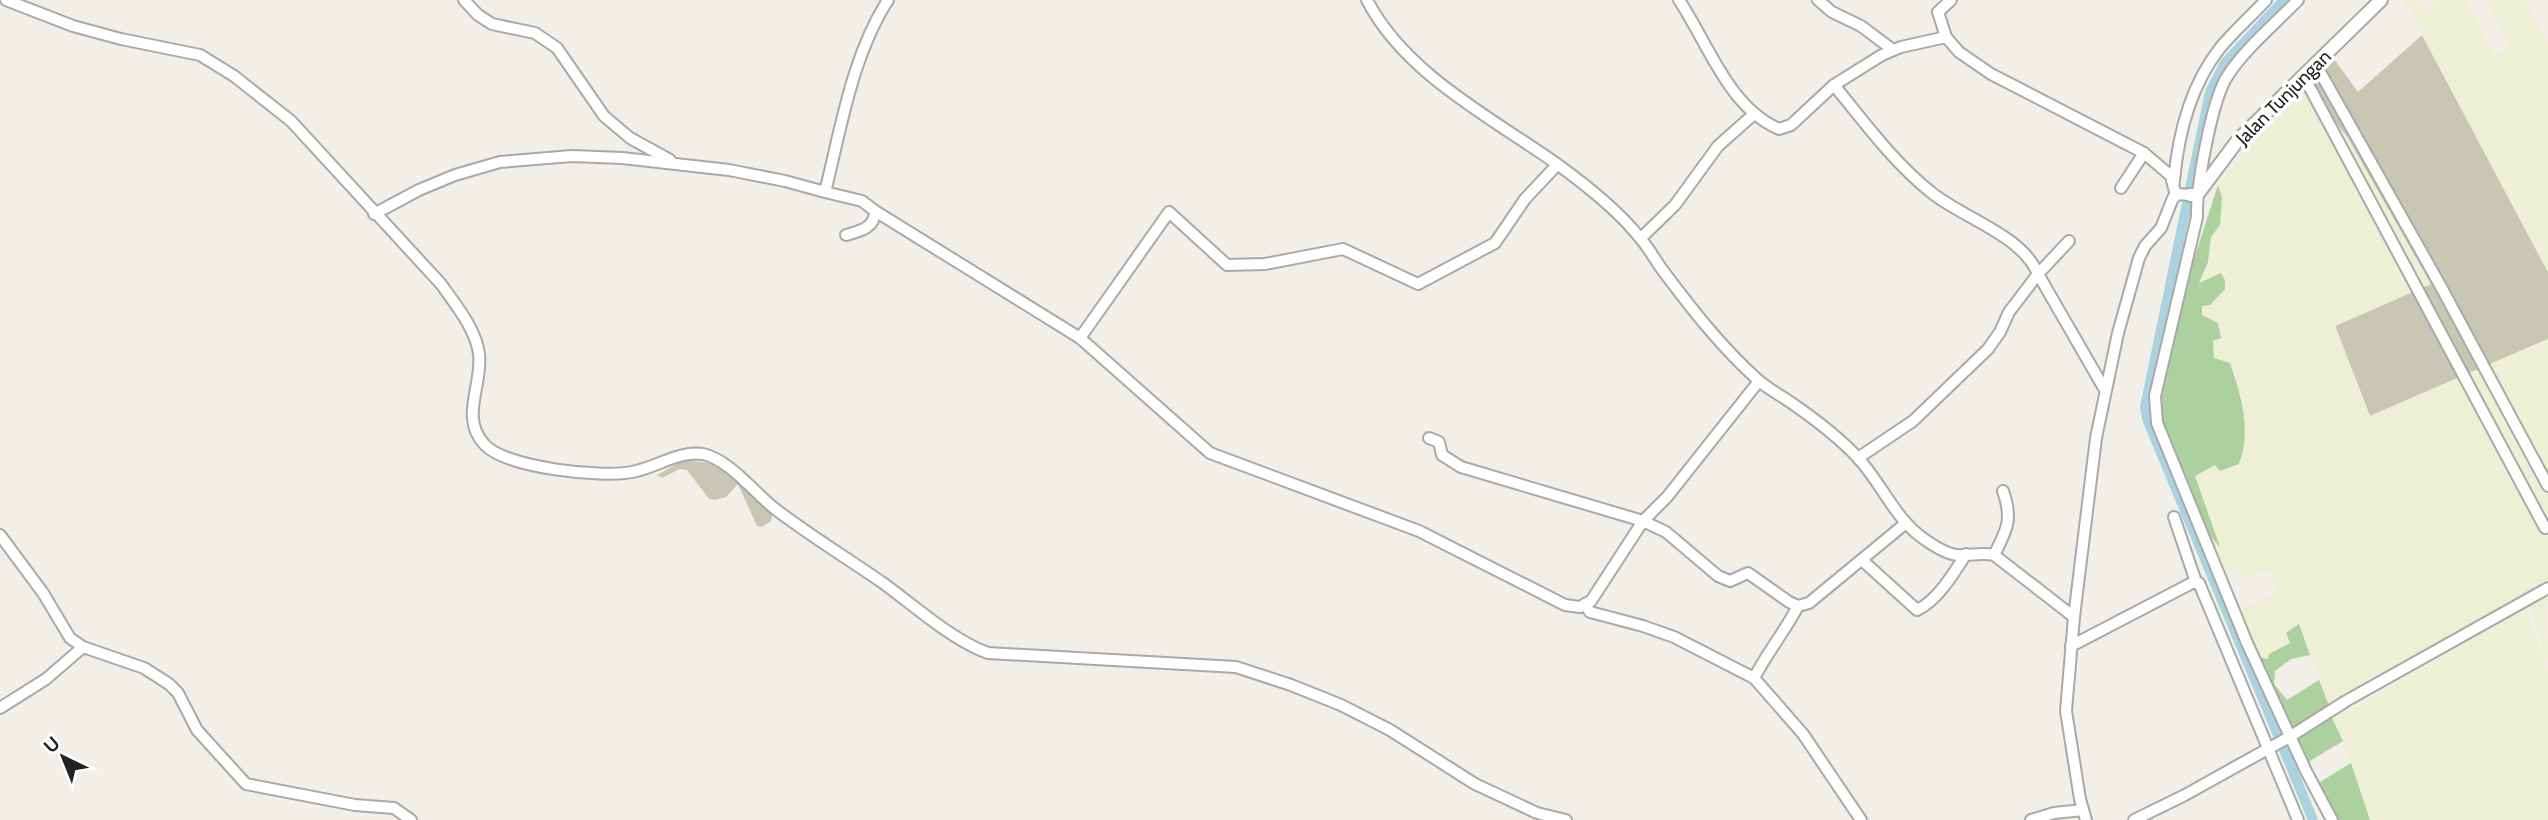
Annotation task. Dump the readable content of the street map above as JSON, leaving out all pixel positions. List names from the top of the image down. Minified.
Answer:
{"streets":{"street":["Jalan Tunjungan"]},"north":"top left"}
